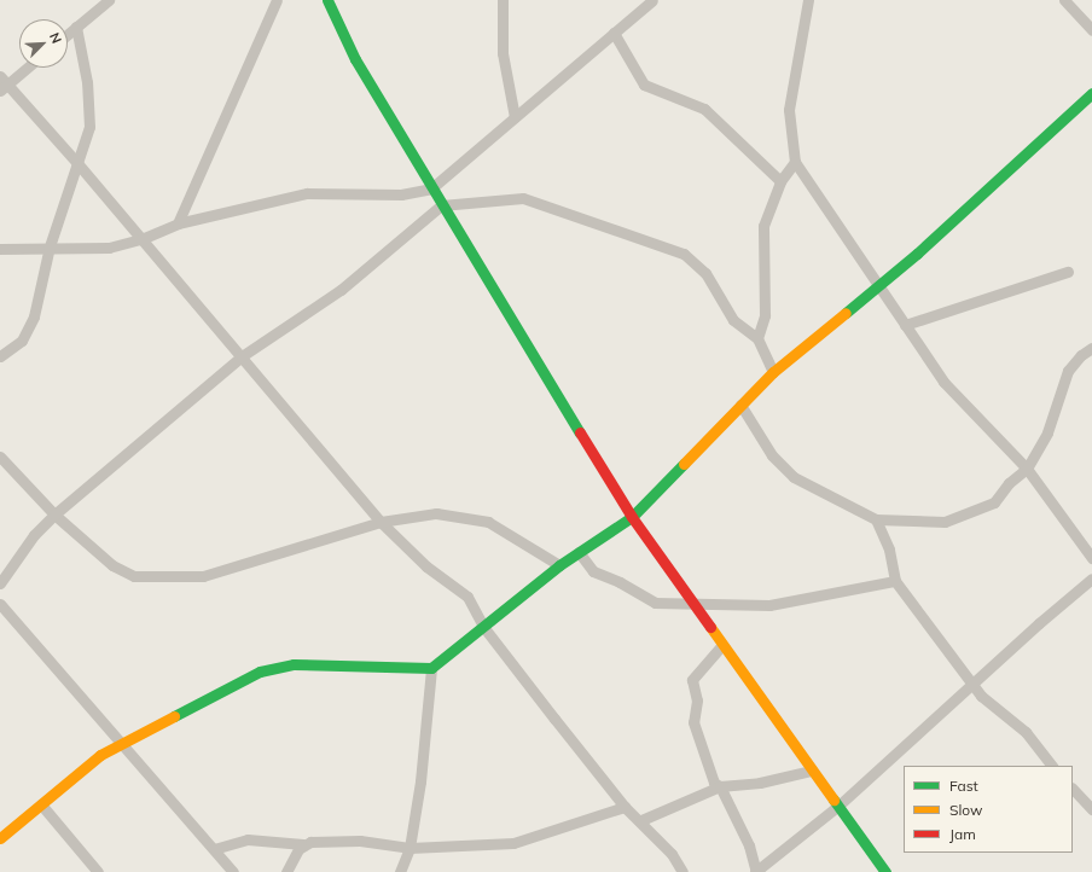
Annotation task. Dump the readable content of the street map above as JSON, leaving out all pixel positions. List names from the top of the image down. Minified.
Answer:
{"legend":["Fast","Slow","Jam"],"north":"top right"}
